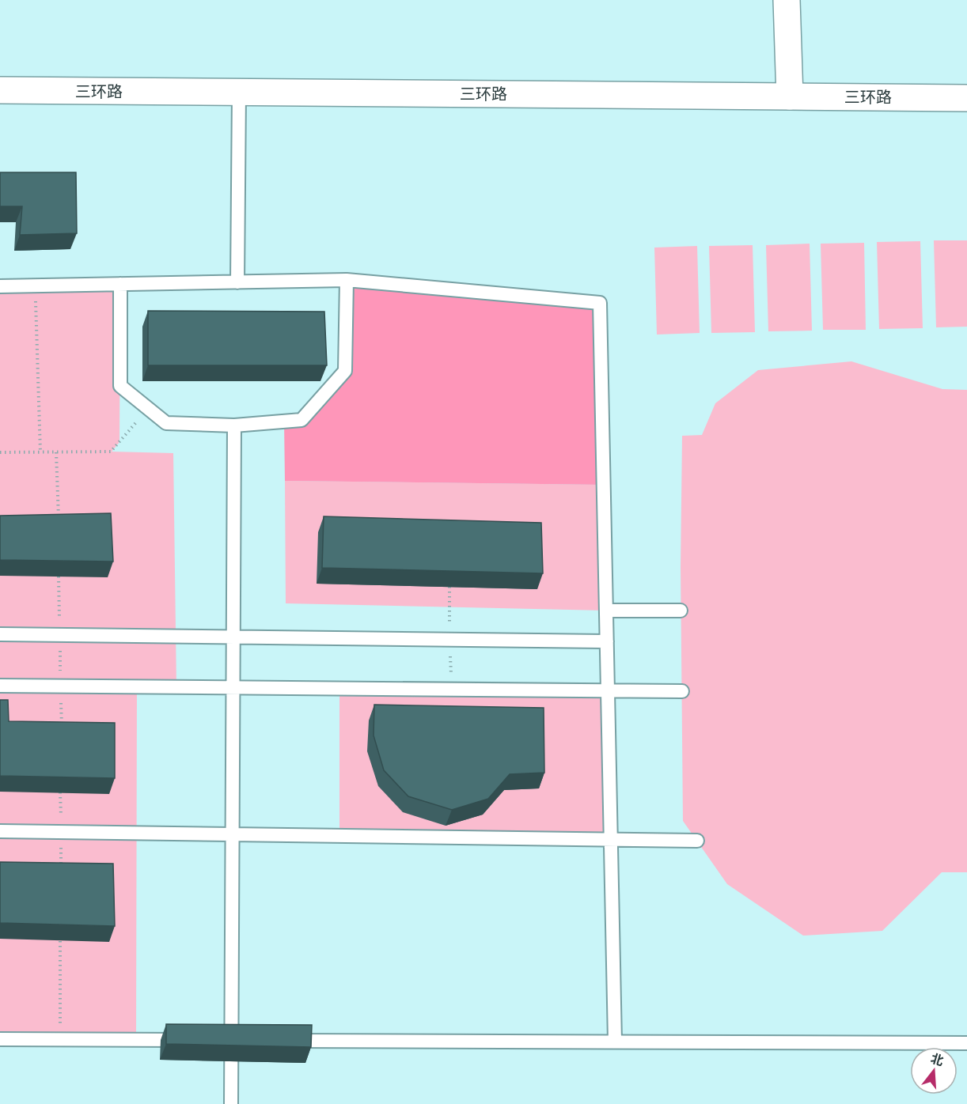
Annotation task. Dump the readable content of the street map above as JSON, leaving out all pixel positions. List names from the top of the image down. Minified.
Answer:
{"streets":{"main road":["三环路"]},"north":"top"}
